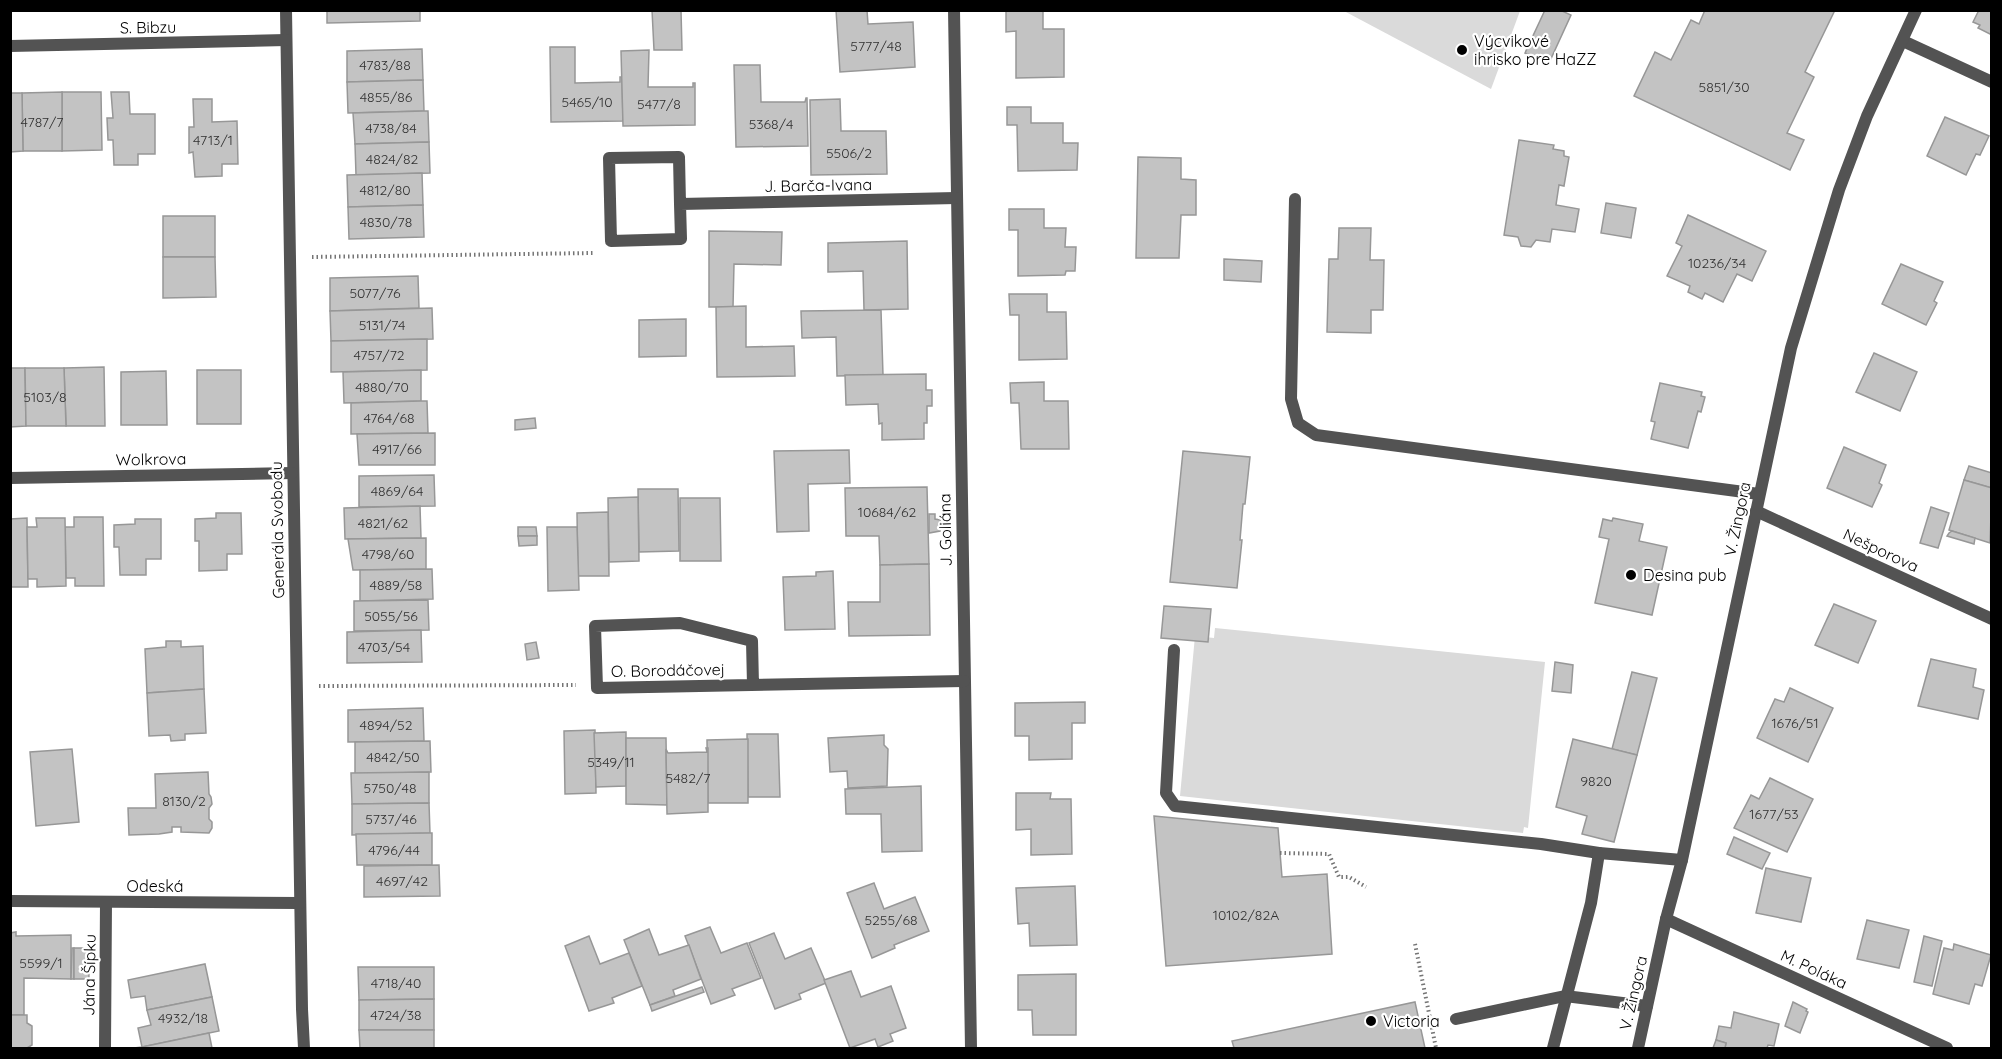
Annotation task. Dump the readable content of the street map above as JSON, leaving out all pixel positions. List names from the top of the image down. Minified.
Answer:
{"streets":{"street":["S. Bibzu","J. Barča-Ivana","Wolkrova","V. Žingora","Generála Svobodu","J. Goliána","Nešporova","O. Borodáčovej","Odeská","M. Poláka","Jána Šípku"]},"crossings":[["S. Bibzu","Generála Svobodu"],["J. Barča-Ivana","J. Goliána"],["Wolkrova","Generála Svobodu"],["V. Žingora","Nešporova"],["V. Žingora","M. Poláka"],["Generála Svobodu","Odeská"],["J. Goliána","O. Borodáčovej"],["Odeská","Jána Šípku"]],"places":["Výcvikové ihrisko pre HaZZ","Desina pub","Victoria"],"house_numbers":["5777/48","4783/88","5851/30","4855/86","5465/10","5477/8","4787/7","5368/4","4738/84","4713/1","5506/2","4824/82","4812/80","4830/78","10236/34","5077/76","5131/74","4757/72","4880/70","5103/8","4764/68","4917/66","4869/64","10684/62","4821/62","4798/60","4889/58","5055/56","4703/54","1676/51","4894/52","4842/50","5349/11","5482/7","9820","5750/48","8130/2","1677/53","5737/46","4796/44","4697/42","10102/82A","5255/68","5599/1","4718/40","4724/38","4932/18"]}
